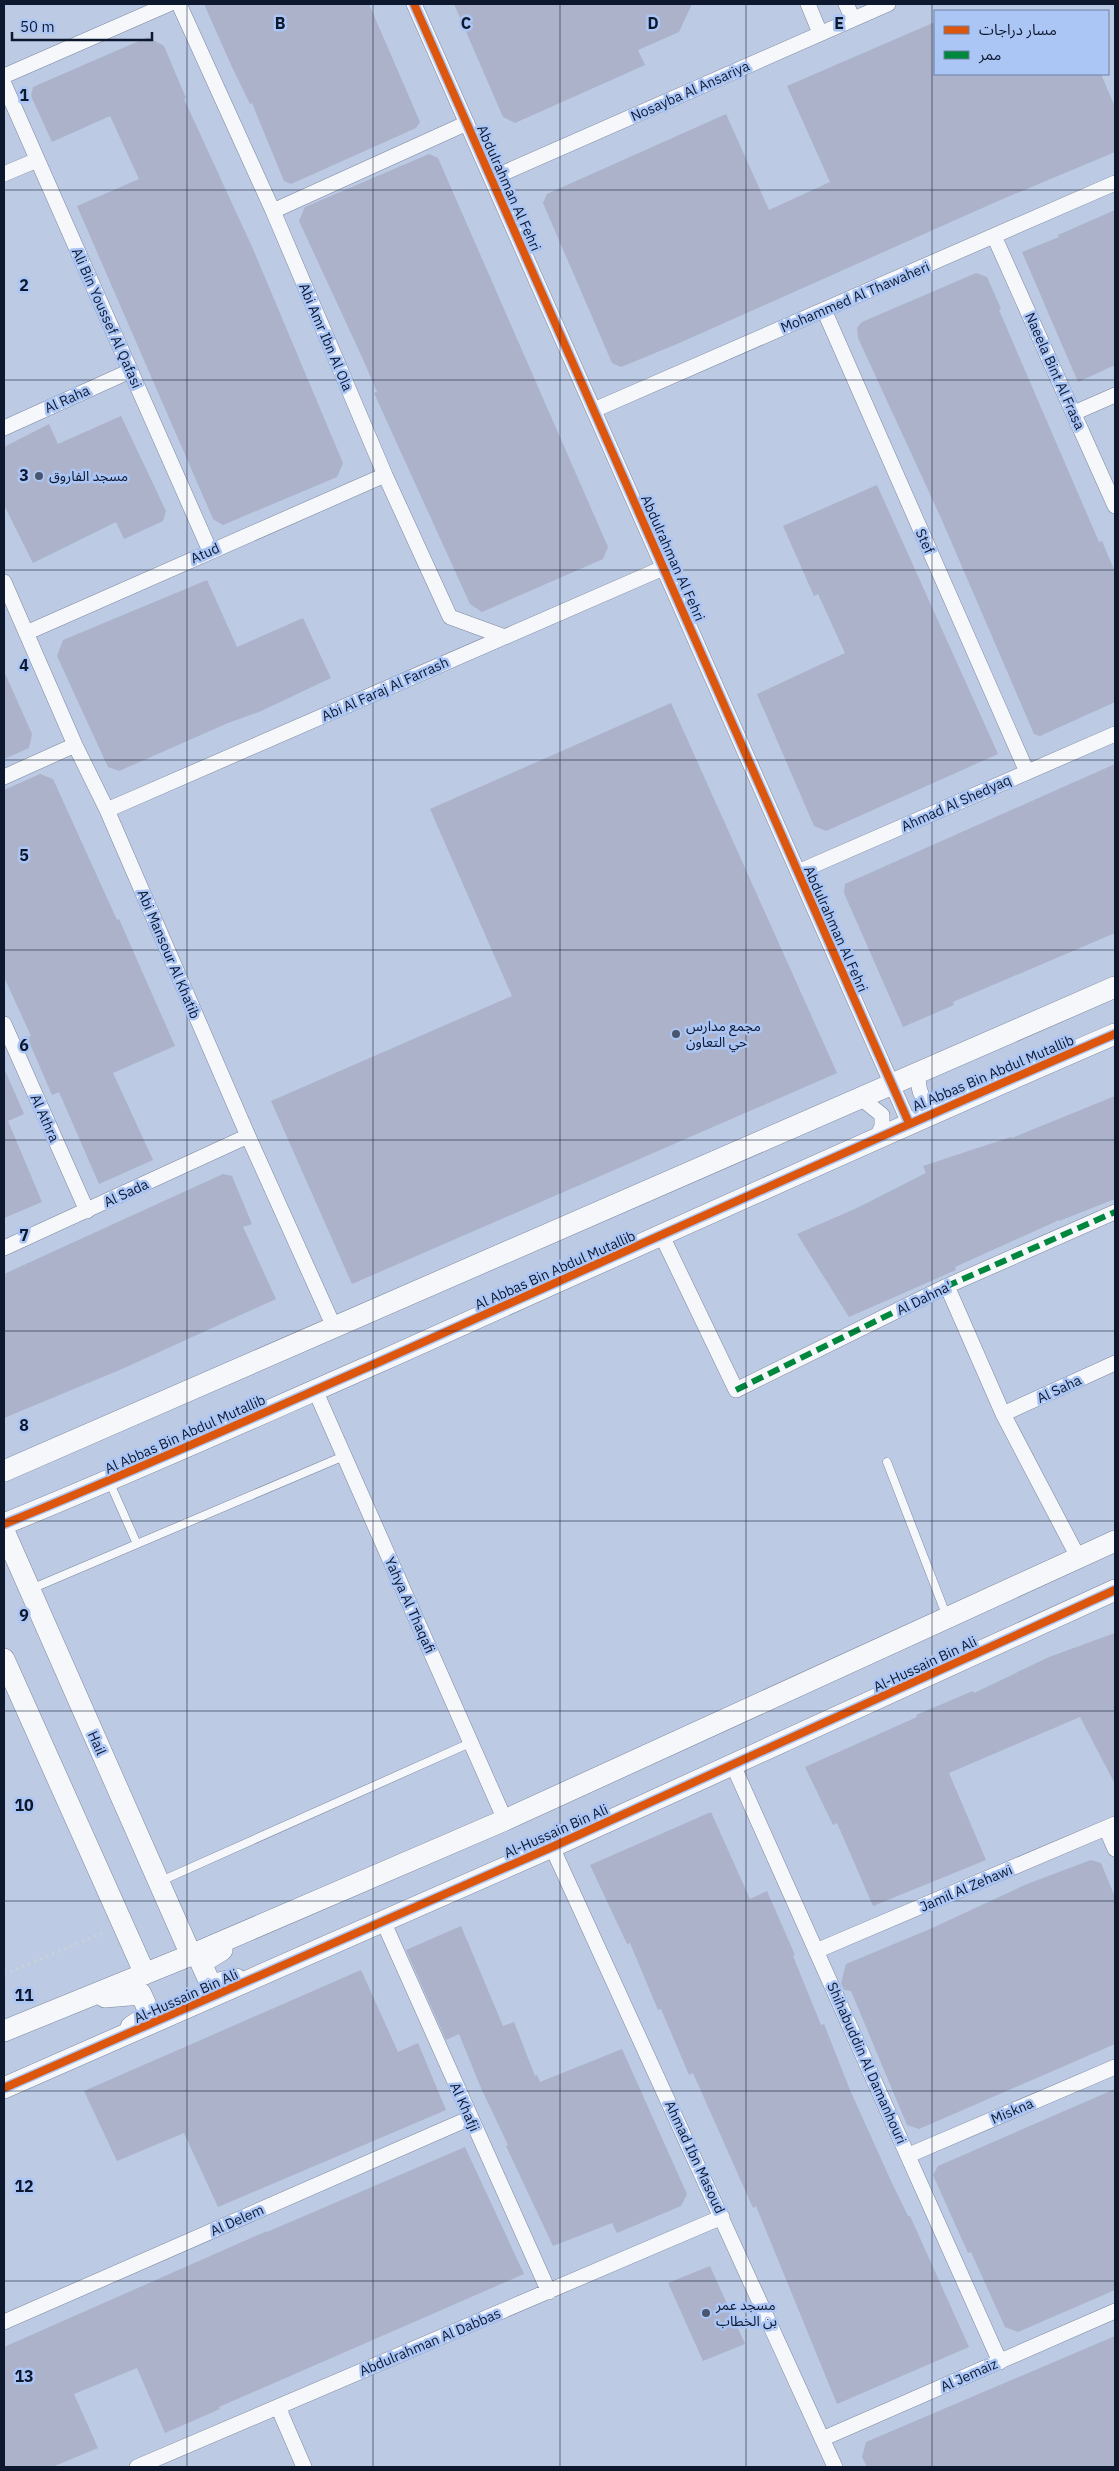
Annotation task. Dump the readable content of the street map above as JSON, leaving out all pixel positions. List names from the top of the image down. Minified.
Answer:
{"streets":{"street":["Nosayba Al Ansariya","Abdulrahman Al Fehri","Mohammed Al Thawaheri","Ali Bin Youssef Al Qafasi","Abi Amr Ibn Al Ola","Naeela Bint Al Frasa","Al Raha","Stef","Atud","Abi Al Faraj Al Farrash","Ahmad Al Shedyaq","Abi Mansour Al Khatib","Al Abbas Bin Abdul Mutallib","Al Athra","Al Sada","Al Dahna'","Al Saha","Yahya Al Thaqafi","Al-Hussain Bin Ali","Hail","Jamil Al Zehawi","Shihabuddin Al Damanhouri","Al Khafji","Miskna","Ahmad Ibn Masoud","Al Delem","Abdulrahman Al Dabbas","Al Jemaiz"]},"crossings":[["Nosayba Al Ansariya","Abdulrahman Al Fehri"],["Abdulrahman Al Fehri","Mohammed Al Thawaheri"],["Abdulrahman Al Fehri","Abi Al Faraj Al Farrash"],["Abdulrahman Al Fehri","Ahmad Al Shedyaq"],["Abdulrahman Al Fehri","Al Abbas Bin Abdul Mutallib"],["Mohammed Al Thawaheri","Naeela Bint Al Frasa"],["Mohammed Al Thawaheri","Stef"],["Ali Bin Youssef Al Qafasi","Al Raha"],["Ali Bin Youssef Al Qafasi","Atud"],["Abi Amr Ibn Al Ola","Atud"],["Abi Amr Ibn Al Ola","Abi Al Faraj Al Farrash"],["Stef","Ahmad Al Shedyaq"],["Atud","Abi Mansour Al Khatib"],["Abi Al Faraj Al Farrash","Abi Mansour Al Khatib"],["Abi Mansour Al Khatib","Al Abbas Bin Abdul Mutallib"],["Abi Mansour Al Khatib","Al Sada"],["Al Abbas Bin Abdul Mutallib","Al Dahna'"],["Al Abbas Bin Abdul Mutallib","Yahya Al Thaqafi"],["Al Athra","Al Sada"],["Al-Hussain Bin Ali","Shihabuddin Al Damanhouri"],["Al-Hussain Bin Ali","Al Khafji"],["Al-Hussain Bin Ali","Ahmad Ibn Masoud"],["Jamil Al Zehawi","Shihabuddin Al Damanhouri"],["Shihabuddin Al Damanhouri","Miskna"],["Shihabuddin Al Damanhouri","Al Jemaiz"],["Al Khafji","Al Delem"],["Al Khafji","Abdulrahman Al Dabbas"],["Ahmad Ibn Masoud","Abdulrahman Al Dabbas"],["Ahmad Ibn Masoud","Al Jemaiz"]],"places":["مسجد الفاروق","مجمع مدارس حي التعاون","مسجد عمر بن الخطاب"],"legend":["مسار دراجات","ممر"],"scale_bar":"50 m","grid":{"columns":["B","C","D","E"],"rows":["1","2","3","4","5","6","7","8","9","10","11","12","13"]}}
